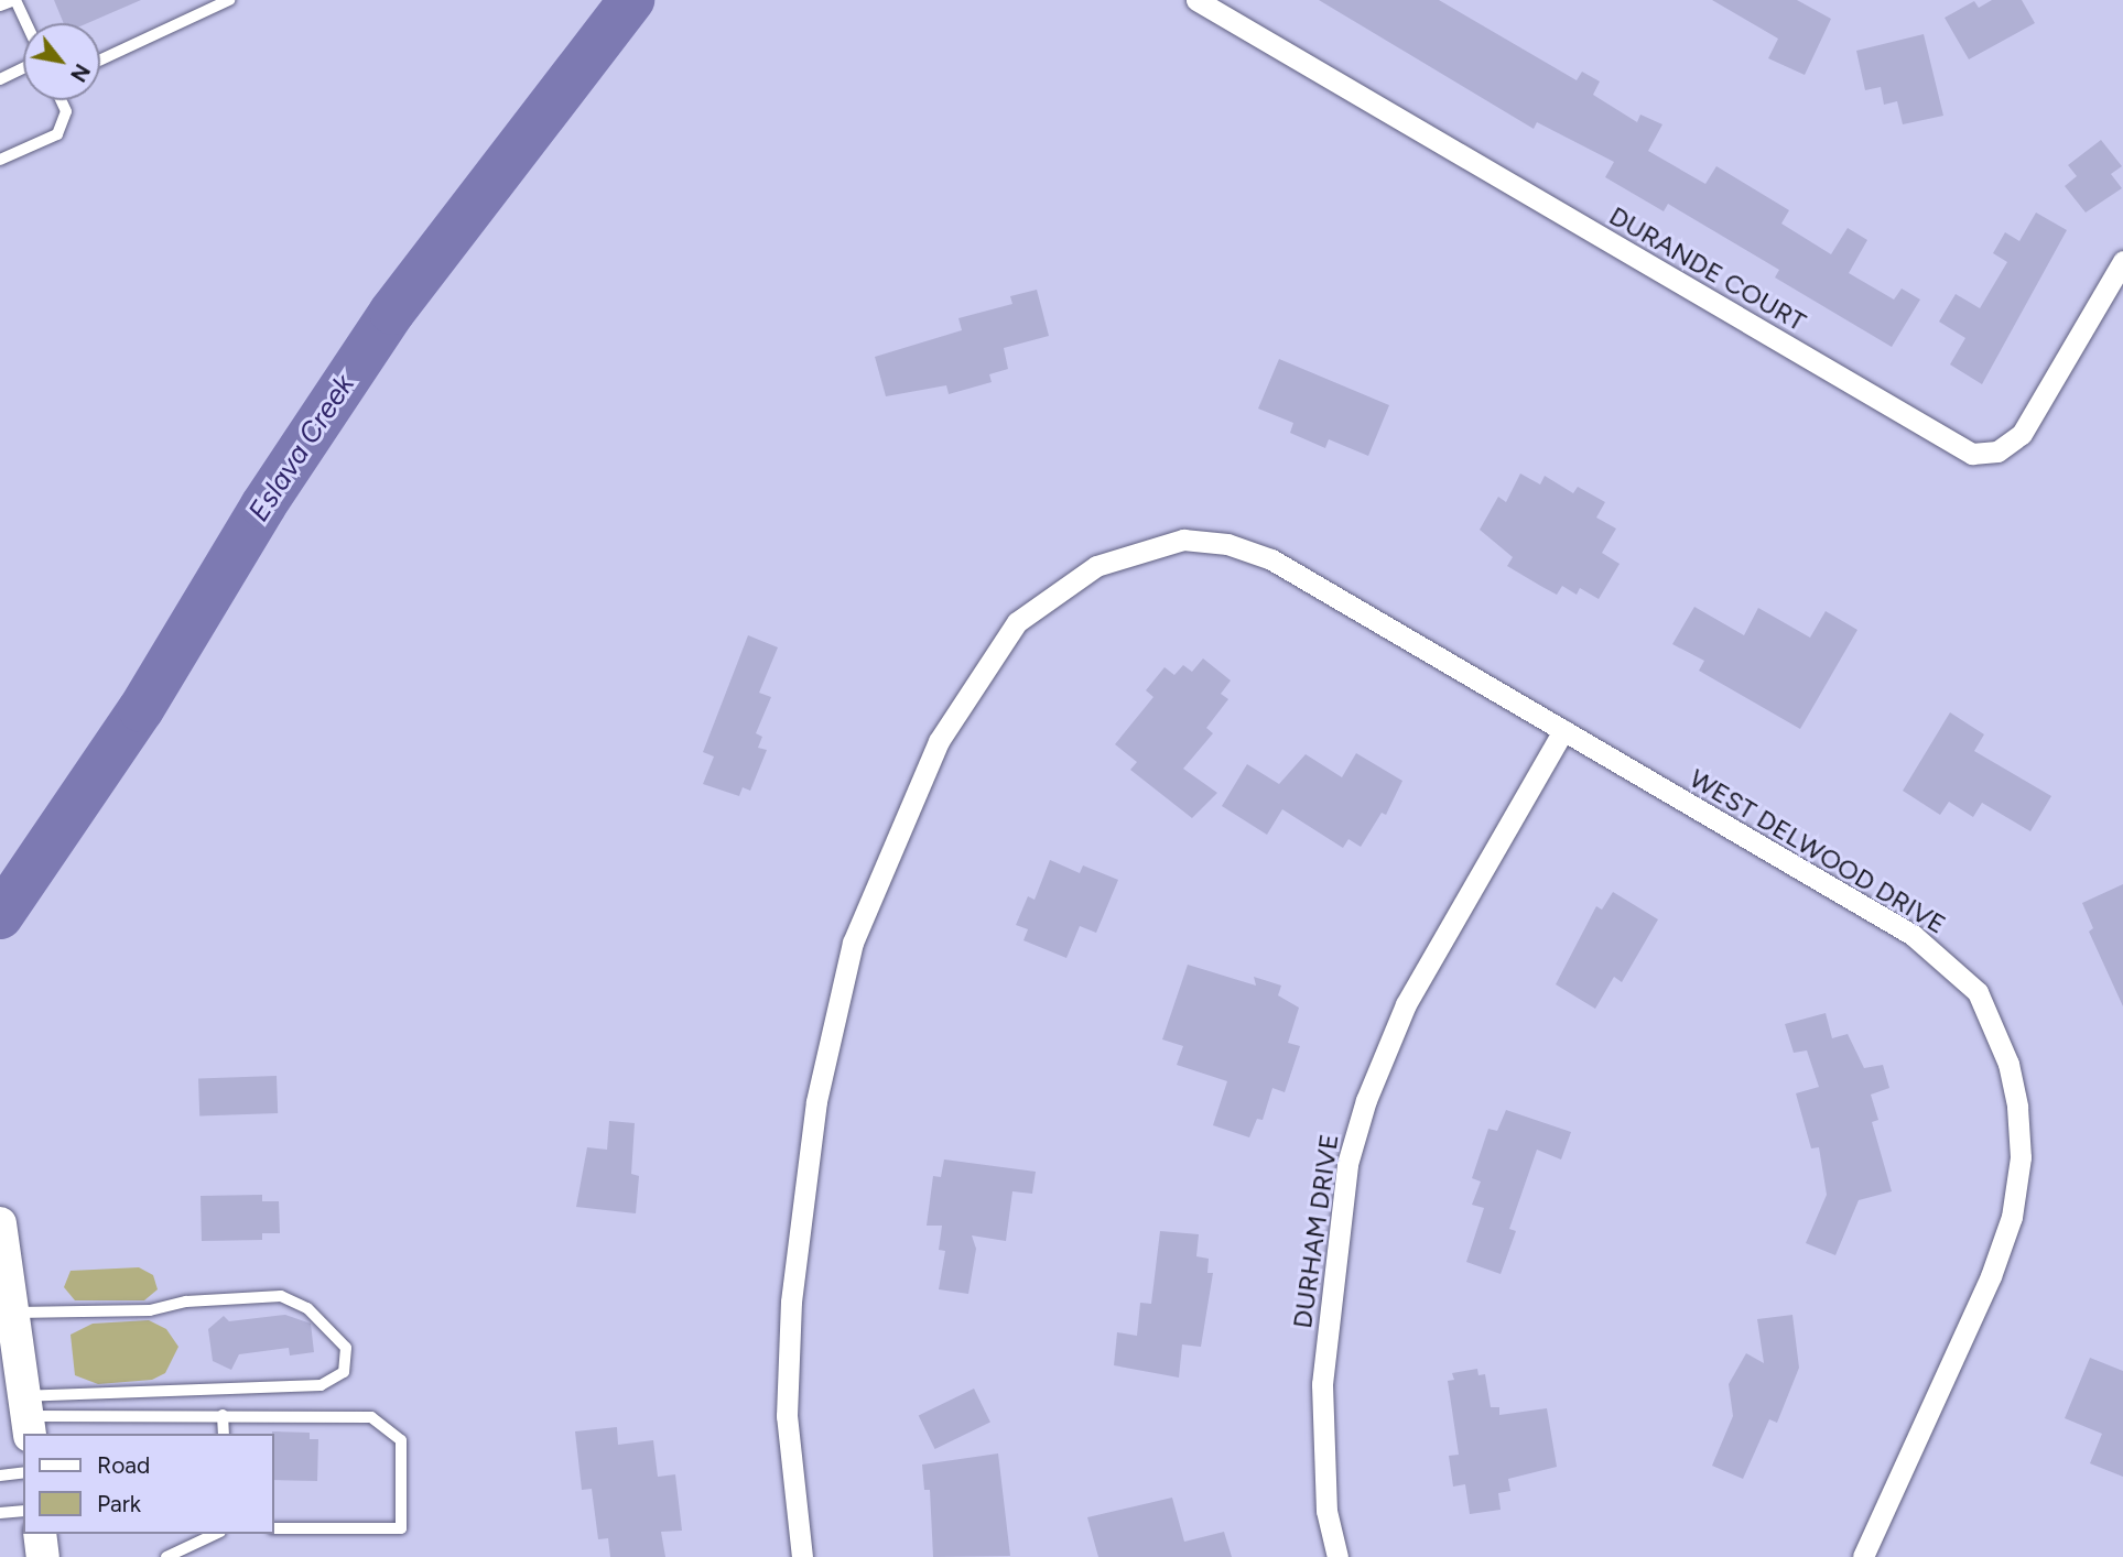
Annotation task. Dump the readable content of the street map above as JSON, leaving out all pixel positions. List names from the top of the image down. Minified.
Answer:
{"streets":{"street":["DURANDE COURT","WEST DELWOOD DRIVE","DURHAM DRIVE"]},"crossings":[["WEST DELWOOD DRIVE","DURHAM DRIVE"]],"water":["Eslava Creek"],"legend":["Road","Park"],"north":"bottom right"}
